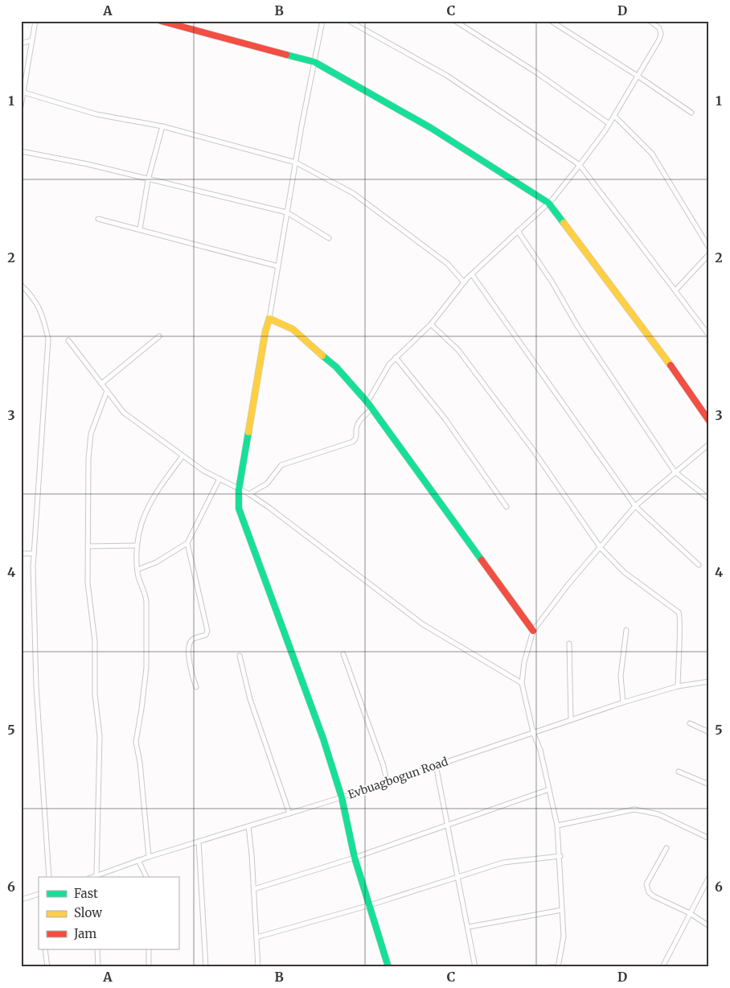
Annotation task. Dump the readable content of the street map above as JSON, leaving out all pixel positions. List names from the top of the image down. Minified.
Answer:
{"streets":{"street":["Evbuagbogun Road"]},"legend":["Fast","Slow","Jam"],"grid":{"columns":["A","B","C","D"],"rows":["1","2","3","4","5","6"]}}
